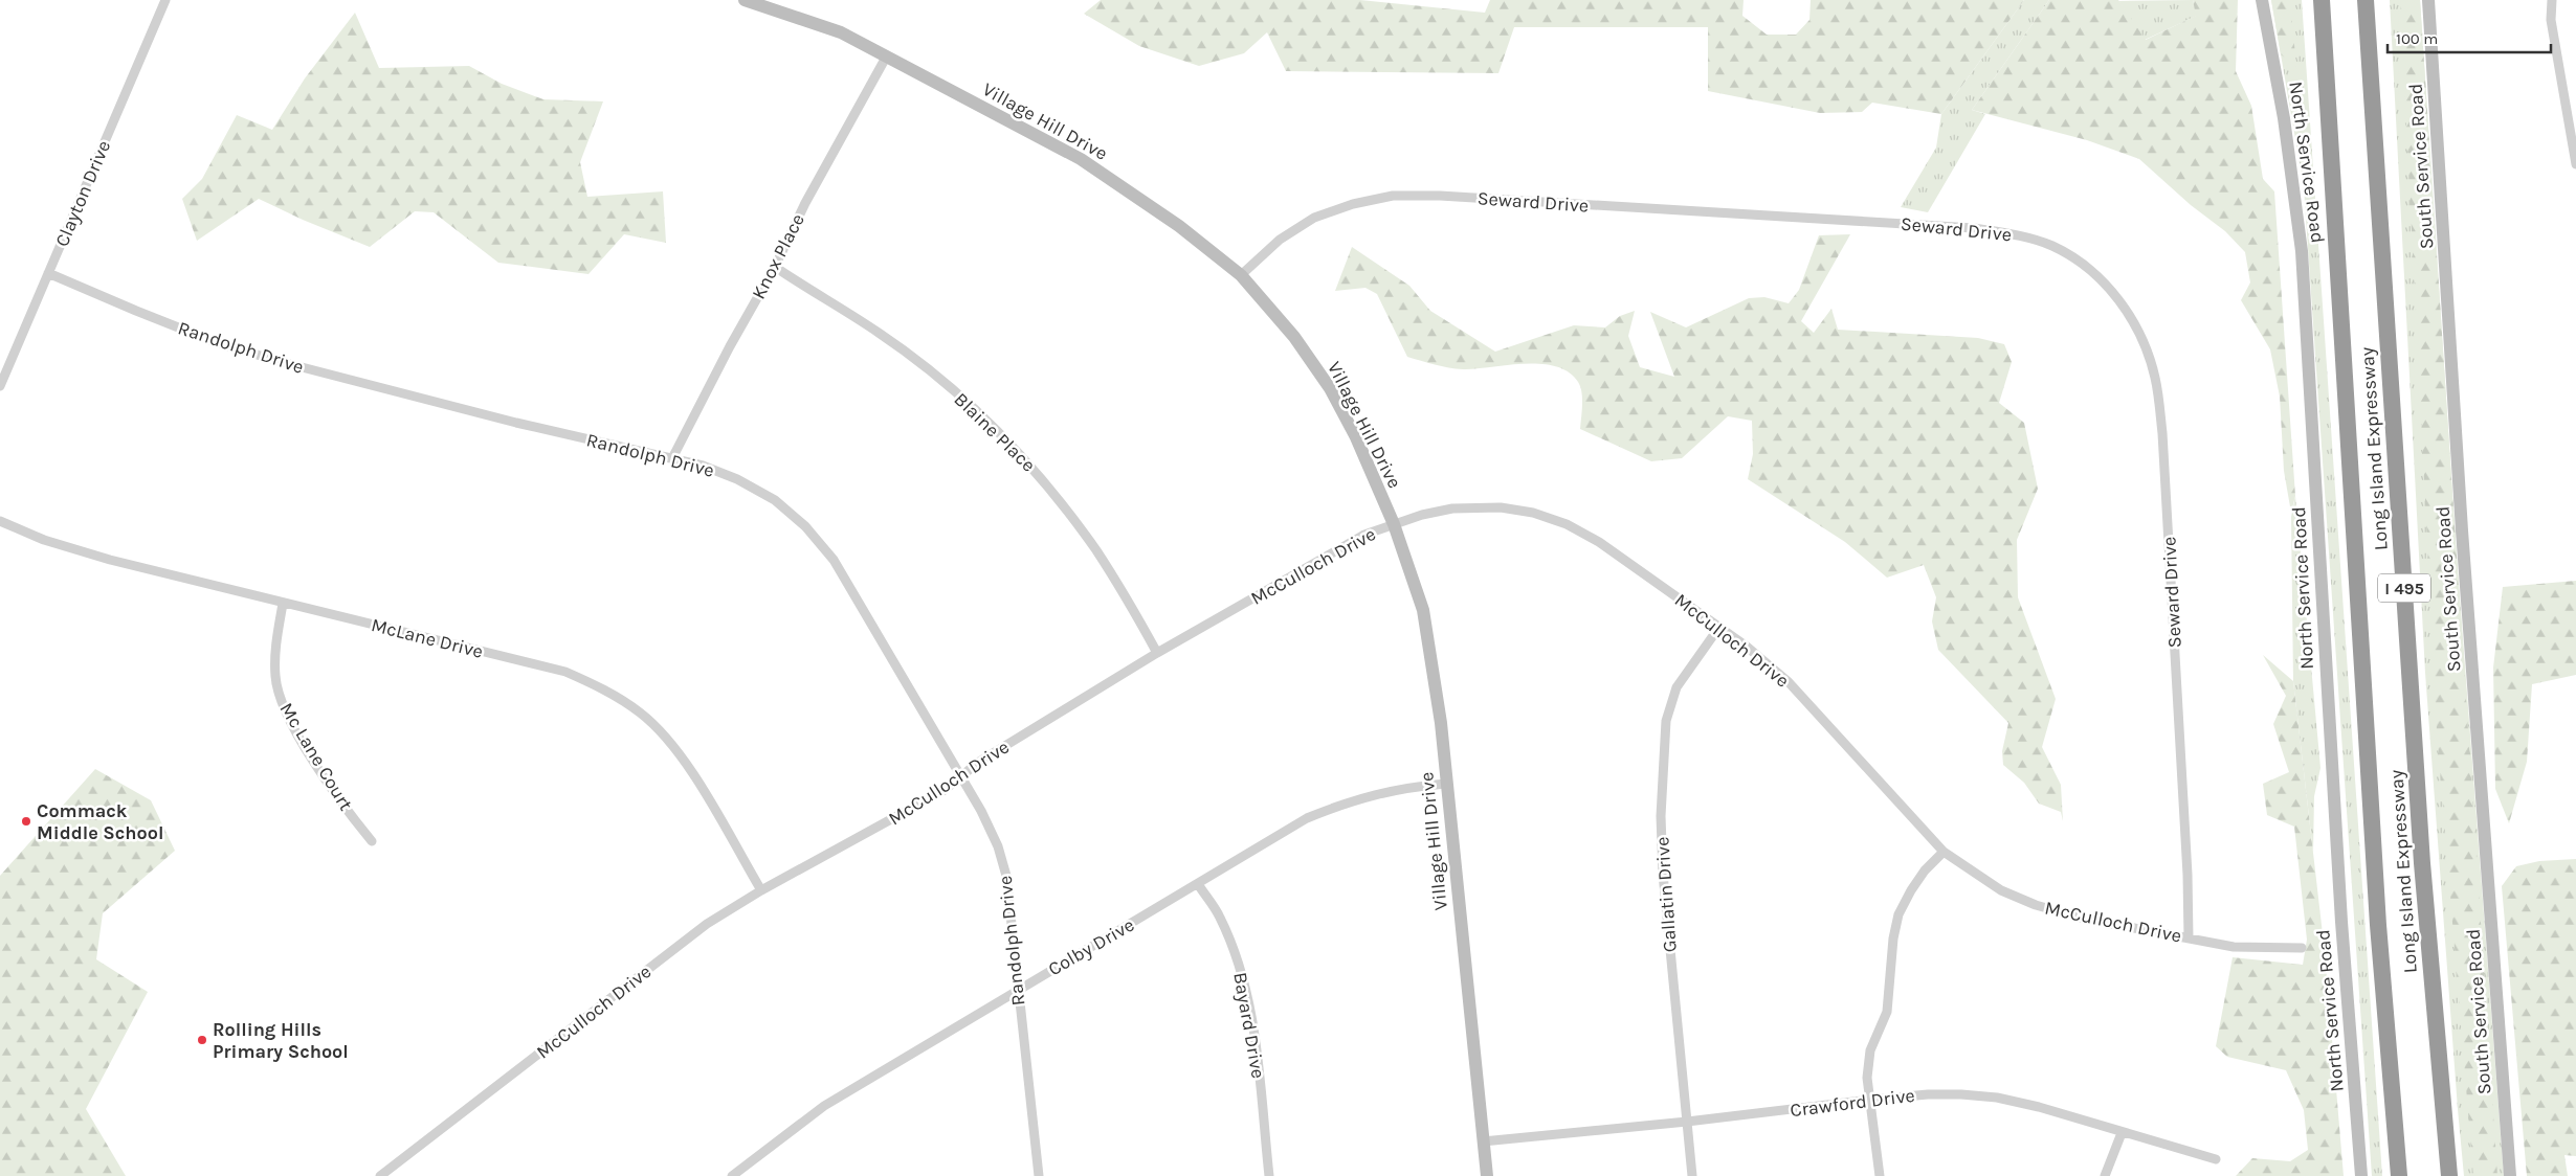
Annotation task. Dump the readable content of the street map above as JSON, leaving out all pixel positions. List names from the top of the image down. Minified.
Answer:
{"streets":{"highway":["Long Island Expressway","I 495"],"main road":["Village Hill Drive","North Service Road","South Service Road"],"street":["Clayton Drive","Seward Drive","Knox Place","Randolph Drive","Blaine Place","McCulloch Drive","McLane Drive","Mc Lane Court","Gallatin Drive","Colby Drive","Bayard Drive","Crawford Drive"]},"crossings":[["Village Hill Drive","Seward Drive"],["Village Hill Drive","Knox Place"],["Village Hill Drive","McCulloch Drive"],["Village Hill Drive","Colby Drive"],["Village Hill Drive","Crawford Drive"],["Clayton Drive","Randolph Drive"],["Seward Drive","McCulloch Drive"],["Knox Place","Randolph Drive"],["Knox Place","Blaine Place"],["Randolph Drive","McCulloch Drive"],["Randolph Drive","Colby Drive"],["Blaine Place","McCulloch Drive"],["McCulloch Drive","McLane Drive"],["McCulloch Drive","Gallatin Drive"],["McLane Drive","Mc Lane Court"],["Gallatin Drive","Crawford Drive"],["Colby Drive","Bayard Drive"]],"places":["Commack Middle School","Rolling Hills Primary School"],"scale_bar":"100 m"}
